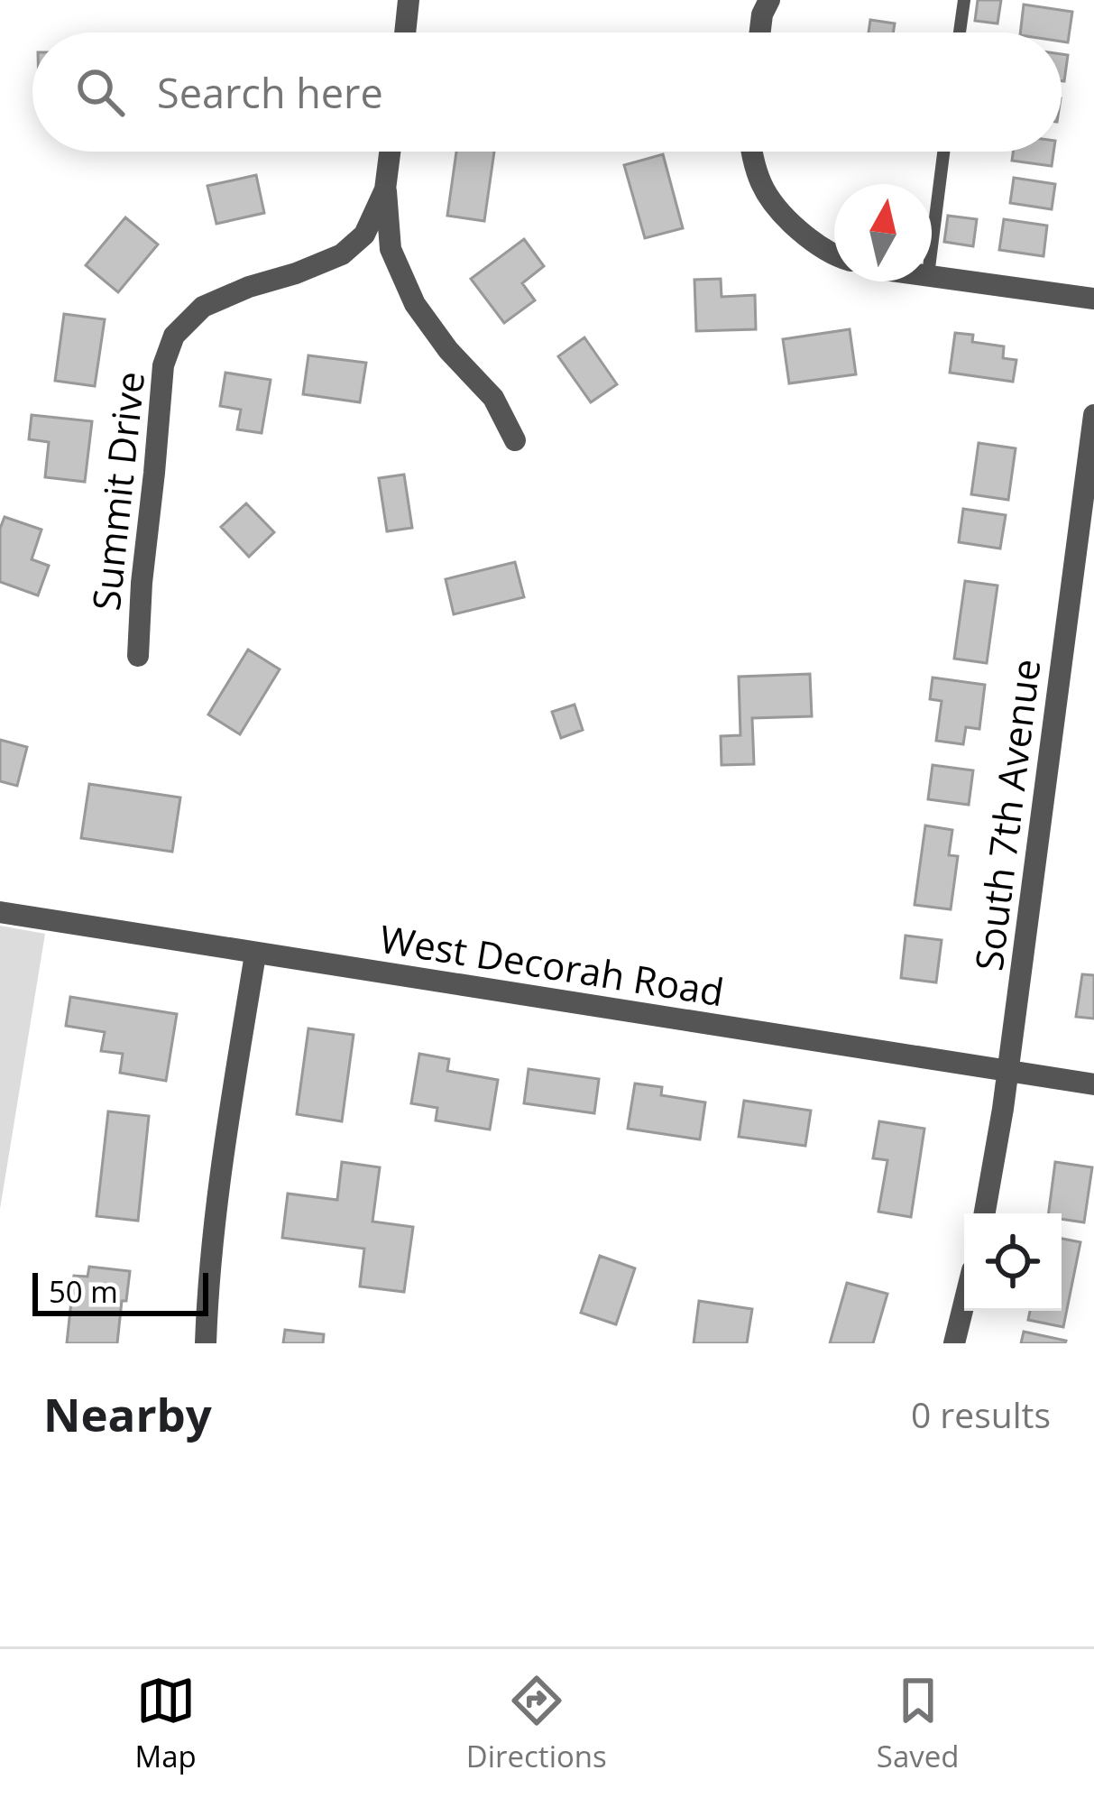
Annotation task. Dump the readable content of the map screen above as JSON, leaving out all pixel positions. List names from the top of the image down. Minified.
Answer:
{"streets":{"street":["Summit Drive","South 7th Avenue","West Decorah Road"]},"crossings":[["South 7th Avenue","West Decorah Road"]],"scale_bar":"50 m","north":"top","page":{"search":"Search here","scale":"50 m","heading":["Nearby","0 results"],"nav":["Map","Directions","Saved"]}}
